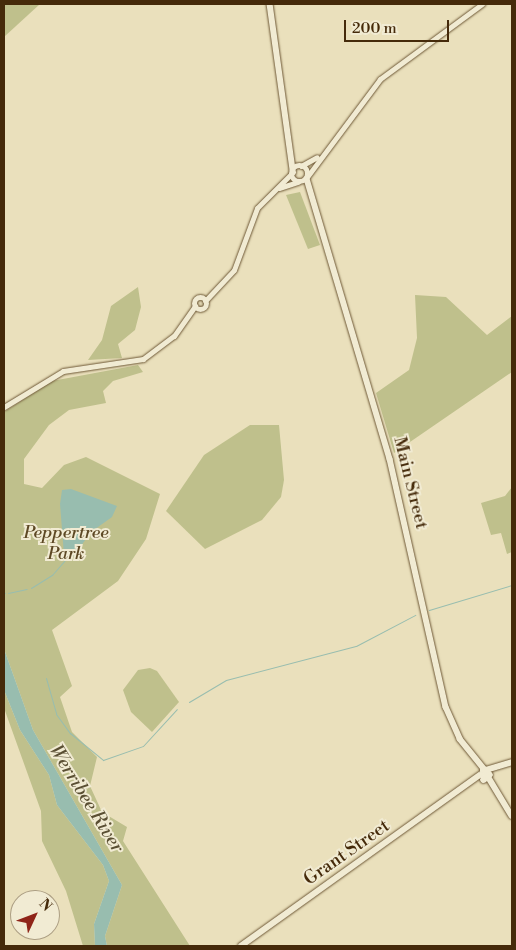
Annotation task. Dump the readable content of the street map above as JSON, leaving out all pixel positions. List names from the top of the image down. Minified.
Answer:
{"streets":{"main road":["Main Street","Grant Street"]},"crossings":[["Main Street","Grant Street"]],"water":["Werribee River"],"parks":["Peppertree Park"],"scale_bar":"200 m","north":"top right"}
